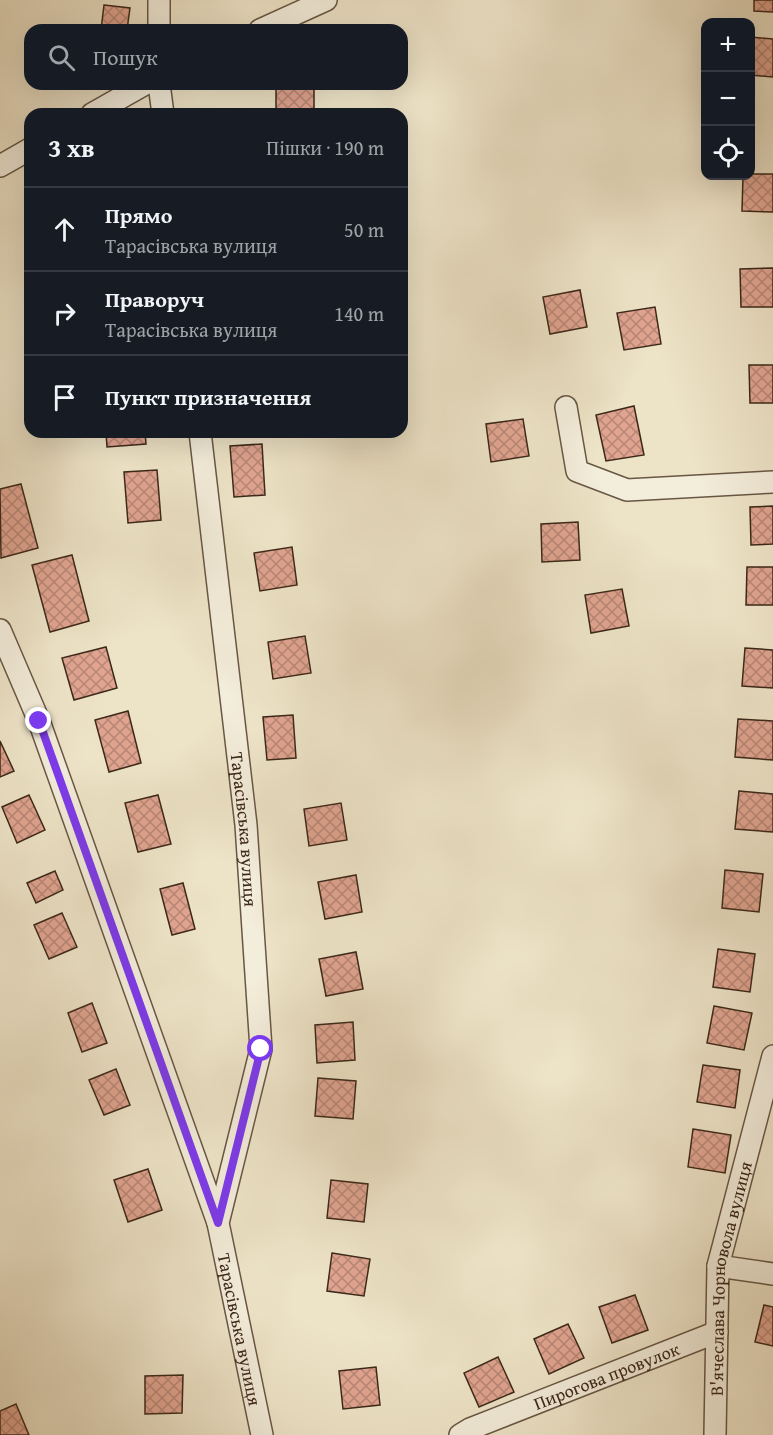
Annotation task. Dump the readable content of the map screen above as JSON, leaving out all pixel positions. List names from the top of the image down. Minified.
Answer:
{"streets":{"street":["Тарасівська вулиця","В'ячеслава Чорновола вулиця","Пирогова провулок"]},"crossings":[["В'ячеслава Чорновола вулиця","Пирогова провулок"]],"page":{"map_buttons":["+","−"],"search":"Пошук","heading":["3 хв","Пішки · 190 m"],"list":[["Прямо","Тарасівська вулиця","50 m"],["Праворуч","Тарасівська вулиця","140 m"],"Пункт призначення"]}}
